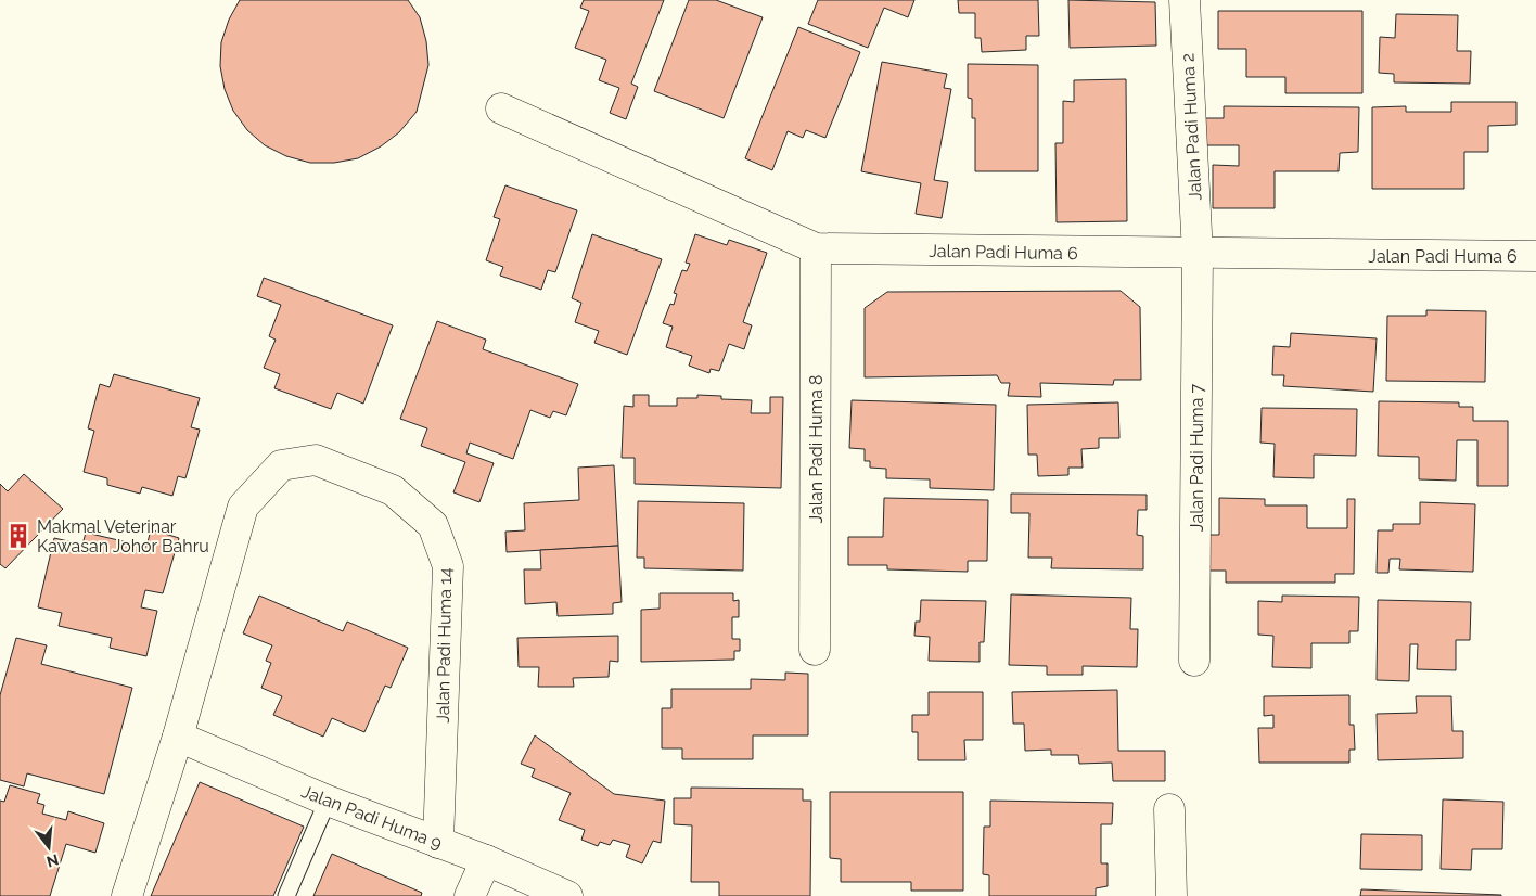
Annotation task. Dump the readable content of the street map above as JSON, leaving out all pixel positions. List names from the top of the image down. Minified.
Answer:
{"streets":{"street":["Jalan Padi Huma 2","Jalan Padi Huma 6","Jalan Padi Huma 8","Jalan Padi Huma 7","Jalan Padi Huma 14","Jalan Padi Huma 9"]},"crossings":[["Jalan Padi Huma 2","Jalan Padi Huma 6"],["Jalan Padi Huma 2","Jalan Padi Huma 7"],["Jalan Padi Huma 6","Jalan Padi Huma 8"],["Jalan Padi Huma 6","Jalan Padi Huma 7"],["Jalan Padi Huma 14","Jalan Padi Huma 9"]],"places":{"building":["Makmal Veterinar Kawasan Johor Bahru"]},"north":"bottom"}
